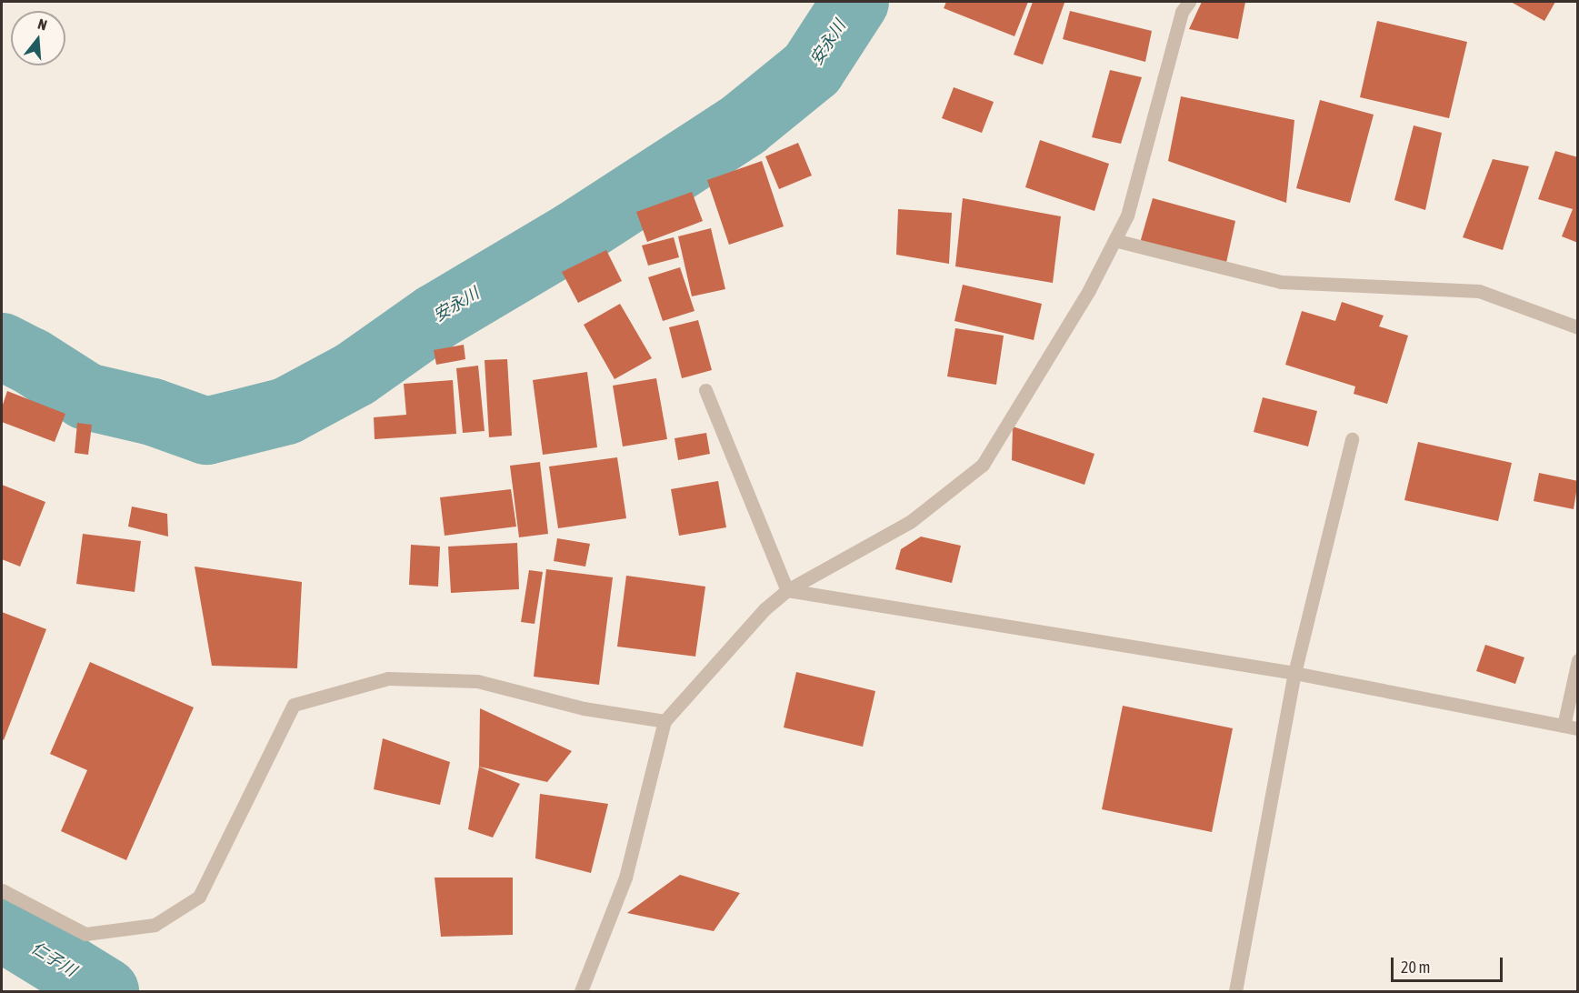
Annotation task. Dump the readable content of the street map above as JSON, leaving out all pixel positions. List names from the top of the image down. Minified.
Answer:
{"water":["安永川","仁子川"],"scale_bar":"20 m","north":"top"}
